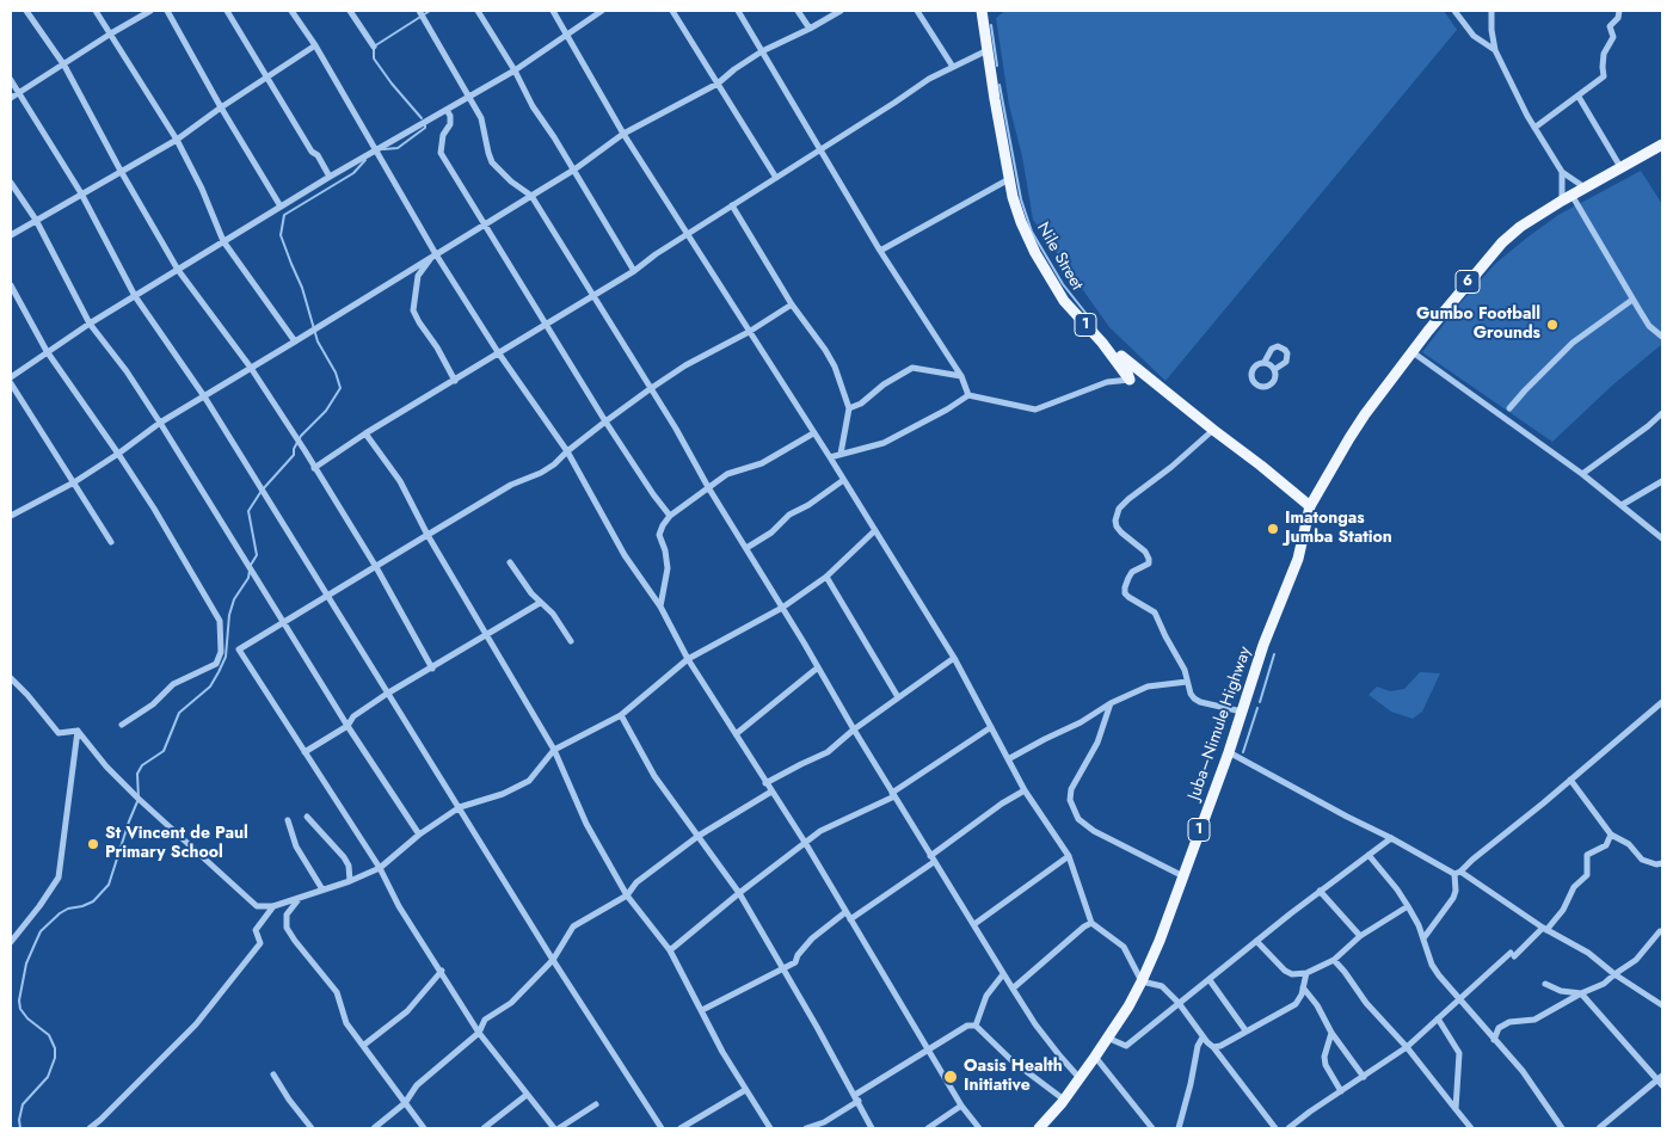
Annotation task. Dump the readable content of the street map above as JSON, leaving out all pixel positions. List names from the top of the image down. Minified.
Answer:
{"streets":{"main road":["Nile Street","6","1","Juba–Nimule Highway"]},"crossings":[["6","Juba–Nimule Highway"]],"places":["Gumbo Football Grounds","Imatongas Jumba Station","St Vincent de Paul Primary School","Oasis Health Initiative"]}
